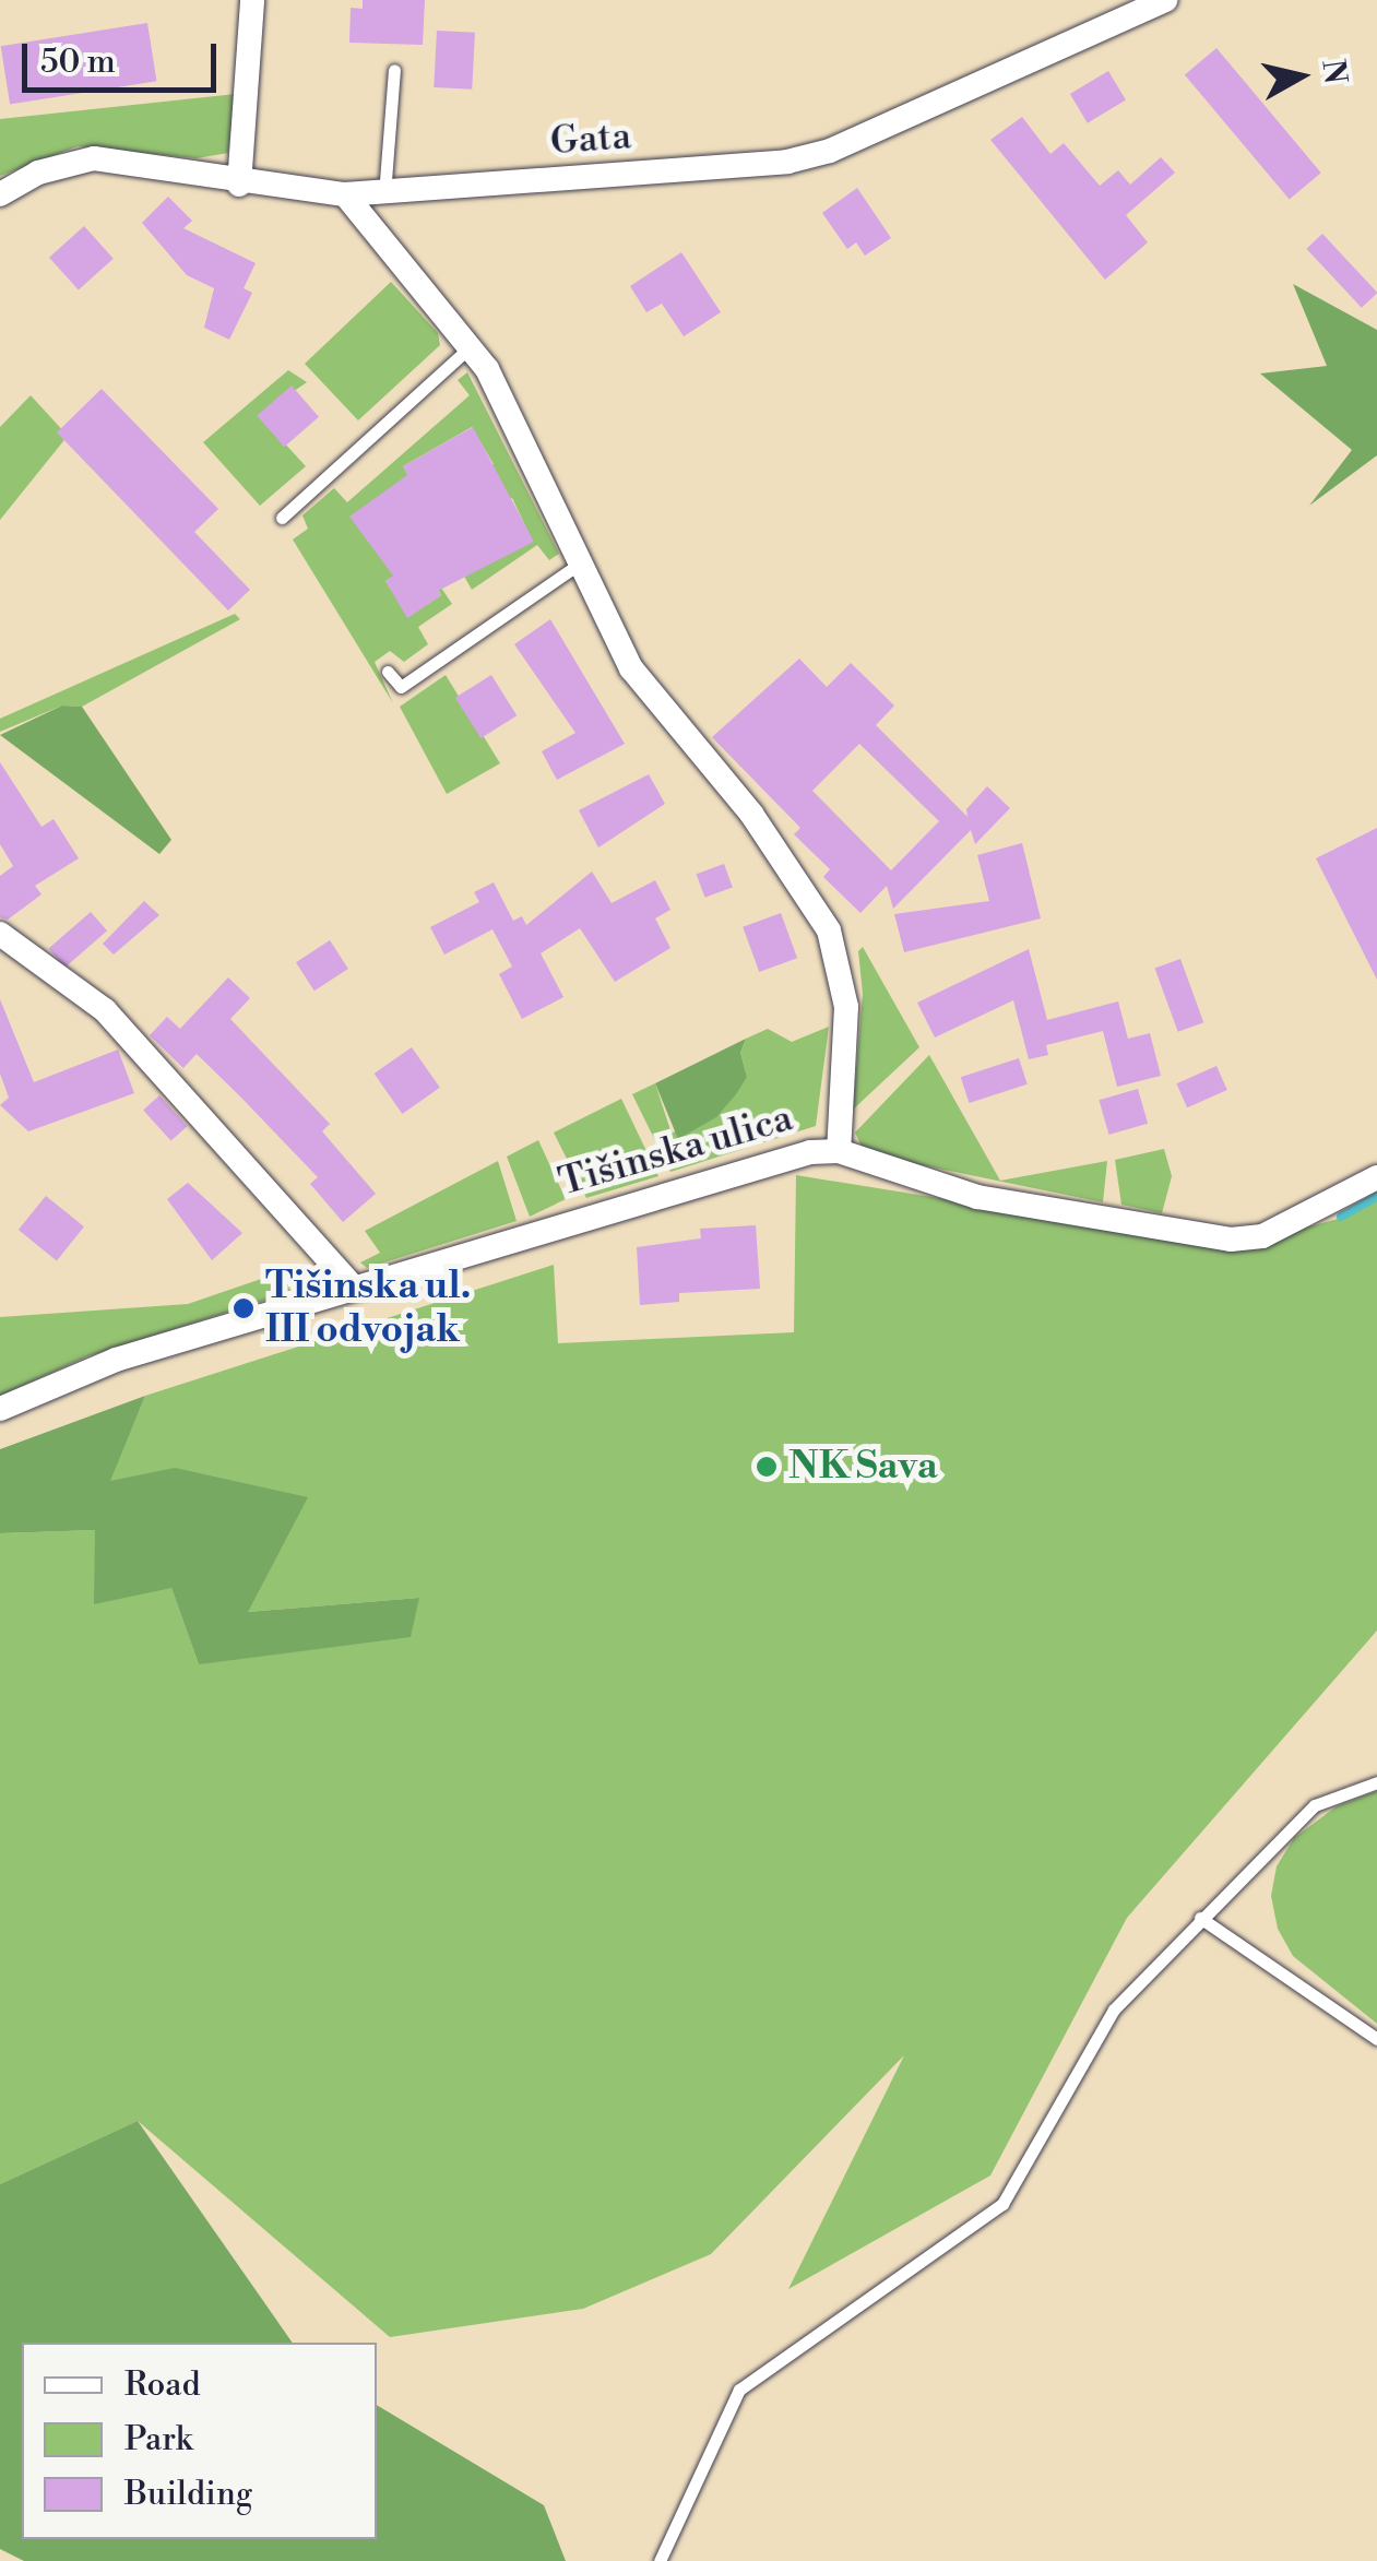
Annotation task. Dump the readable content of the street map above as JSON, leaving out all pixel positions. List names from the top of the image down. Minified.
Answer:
{"streets":{"street":["Gata","Tišinska ulica"]},"places":["Tišinska ul. III odvojak","NK Sava"],"legend":["Road","Park","Building"],"scale_bar":"50 m","north":"right"}
